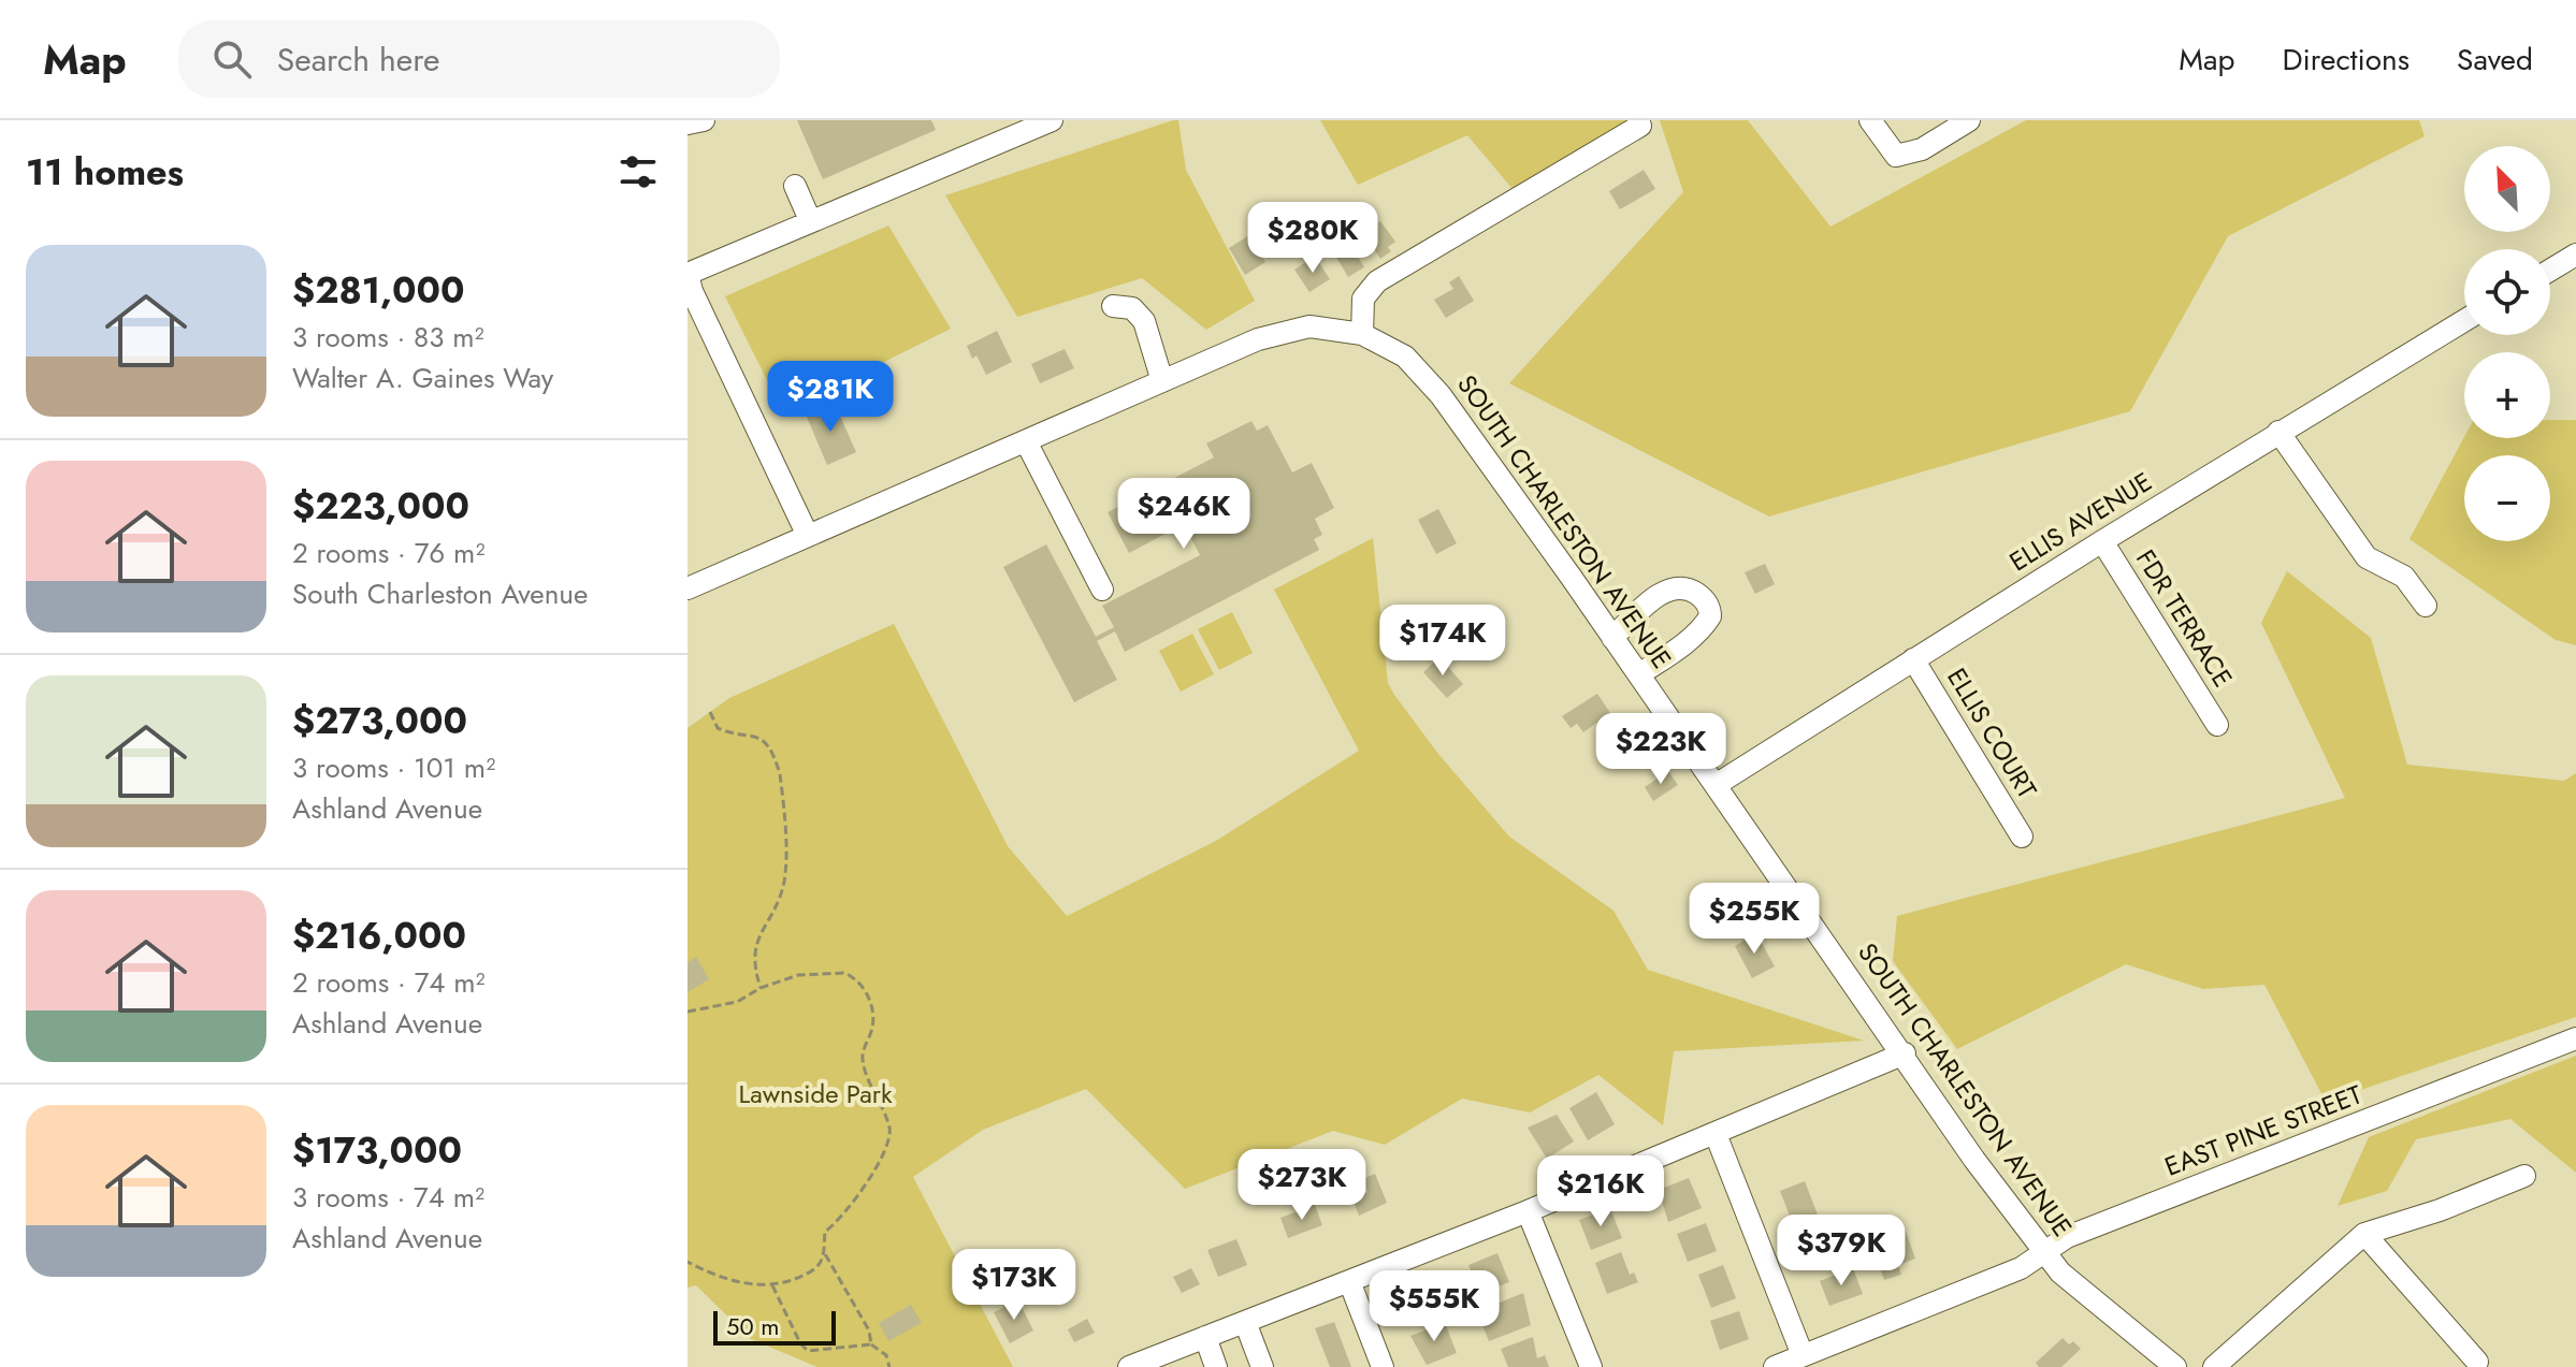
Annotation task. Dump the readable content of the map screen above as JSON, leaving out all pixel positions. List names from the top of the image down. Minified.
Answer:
{"streets":{"street":["SOUTH CHARLESTON AVENUE","ELLIS AVENUE","FDR TERRACE","ELLIS COURT","EAST PINE STREET"]},"crossings":[["SOUTH CHARLESTON AVENUE","ELLIS AVENUE"],["SOUTH CHARLESTON AVENUE","EAST PINE STREET"],["ELLIS AVENUE","FDR TERRACE"],["ELLIS AVENUE","ELLIS COURT"]],"parks":["Lawnside Park"],"scale_bar":"50 m","north":"top left","page":{"header":"Map","search":"Search here","nav":["Map","Directions","Saved"],"heading":"11 homes","map_buttons":["+","−"],"price":["$280K","$281K","$246K","$174K","$223K","$255K","$273K","$216K","$379K","$173K","$555K"],"list":[{"name":"$281,000","note":"3 rooms · 83 m² · Walter A. Gaines Way"},{"name":"$223,000","note":"2 rooms · 76 m² · South Charleston Avenue"},{"name":"$273,000","note":"3 rooms · 101 m² · Ashland Avenue"},{"name":"$216,000","note":"2 rooms · 74 m² · Ashland Avenue"},{"name":"$173,000","note":"3 rooms · 74 m² · Ashland Avenue"}],"scale":"50 m"}}
